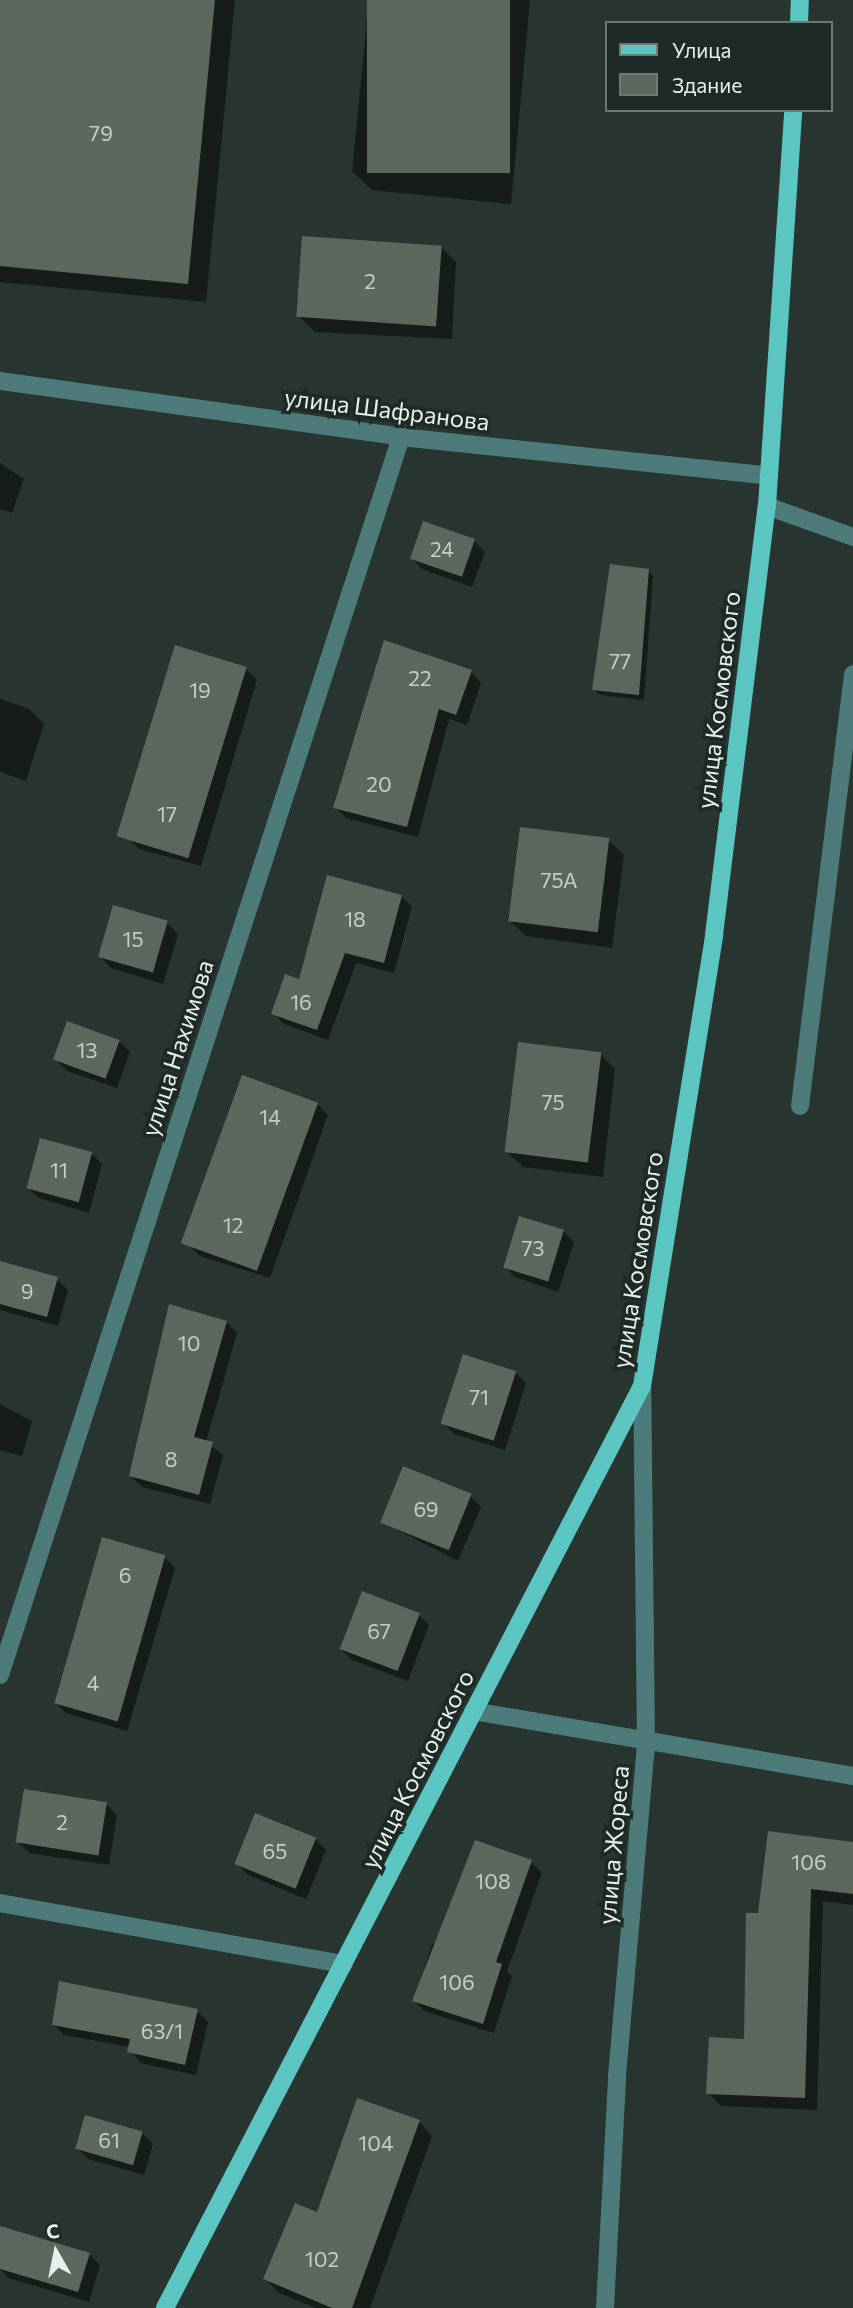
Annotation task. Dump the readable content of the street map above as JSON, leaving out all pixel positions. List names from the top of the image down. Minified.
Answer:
{"streets":{"main road":["улица Космовского"],"street":["улица Шафранова","улица Нахимова","улица Жореса"]},"crossings":[["улица Шафранова","улица Космовского"],["улица Шафранова","улица Нахимова"],["улица Космовского","улица Жореса"]],"house_numbers":["79","2","24","77","22","19","20","17","75А","18","15","16","13","75","14","11","12","73","9","10","71","8","69","6","67","4","2","65","106","108","106","63/1","61","104","102"],"legend":["Улица","Здание"],"north":"top"}
